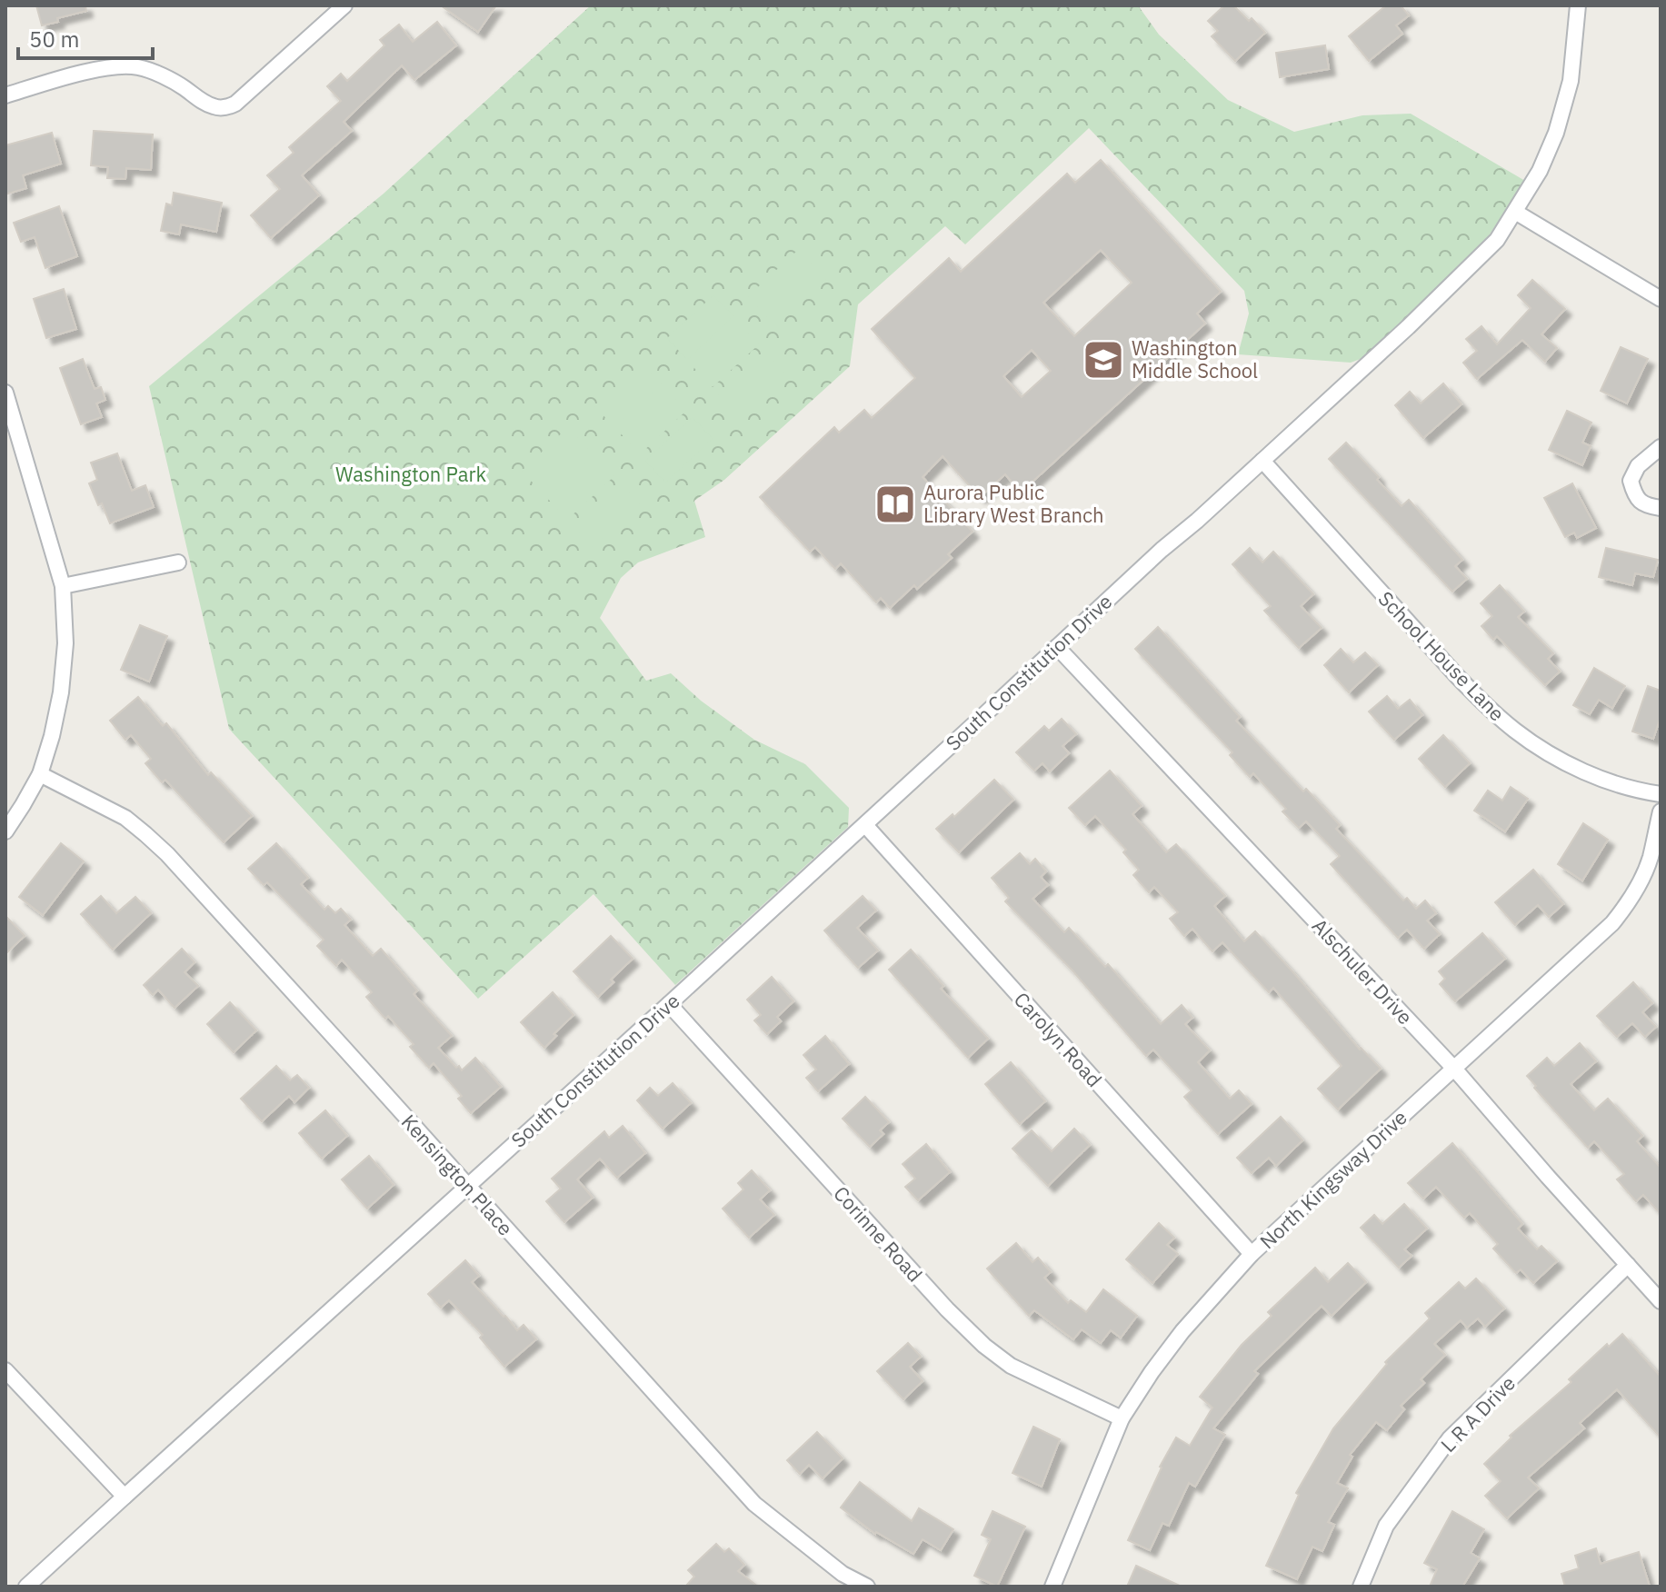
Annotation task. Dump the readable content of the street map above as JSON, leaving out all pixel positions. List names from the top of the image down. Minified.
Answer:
{"streets":{"street":["School House Lane","South Constitution Drive","Alschuler Drive","Carolyn Road","Kensington Place","North Kingsway Drive","Corinne Road","L R A Drive"]},"crossings":[["School House Lane","South Constitution Drive"],["South Constitution Drive","Alschuler Drive"],["South Constitution Drive","Carolyn Road"],["South Constitution Drive","Kensington Place"],["South Constitution Drive","Corinne Road"],["Alschuler Drive","North Kingsway Drive"],["Alschuler Drive","L R A Drive"],["Carolyn Road","North Kingsway Drive"],["North Kingsway Drive","Corinne Road"]],"parks":["Washington Park"],"places":{"school or university":["Washington Middle School"],"library":["Aurora Public Library West Branch"]},"scale_bar":"50 m"}
